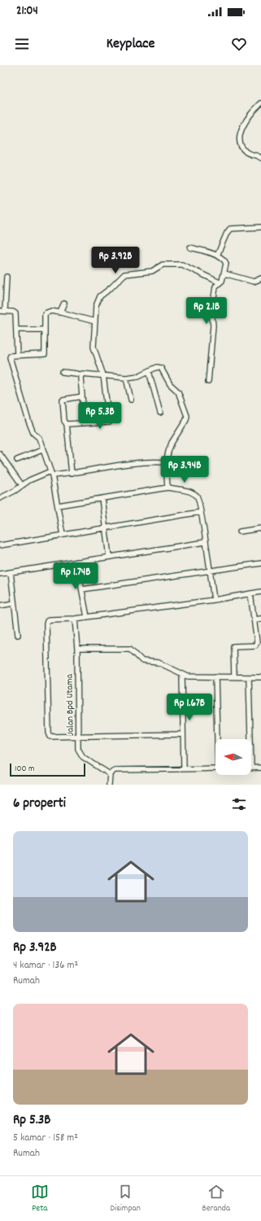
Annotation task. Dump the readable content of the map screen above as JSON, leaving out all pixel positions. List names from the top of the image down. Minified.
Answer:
{"streets":{"street":["Jalan Bpd Utama"]},"scale_bar":"100 m","north":"left","page":{"status":"21:04","header":"Keyplace","price":["Rp 3.92B","Rp 2.1B","Rp 5.3B","Rp 3.94B","Rp 1.74B","Rp 1.67B"],"scale":"100 m","heading":"6 properti","list":[{"name":"Rp 3.92B","note":"4 kamar · 136 m² · Rumah"},{"name":"Rp 5.3B","note":"5 kamar · 158 m² · Rumah"}],"tabs":["Peta","Disimpan","Beranda"]}}
